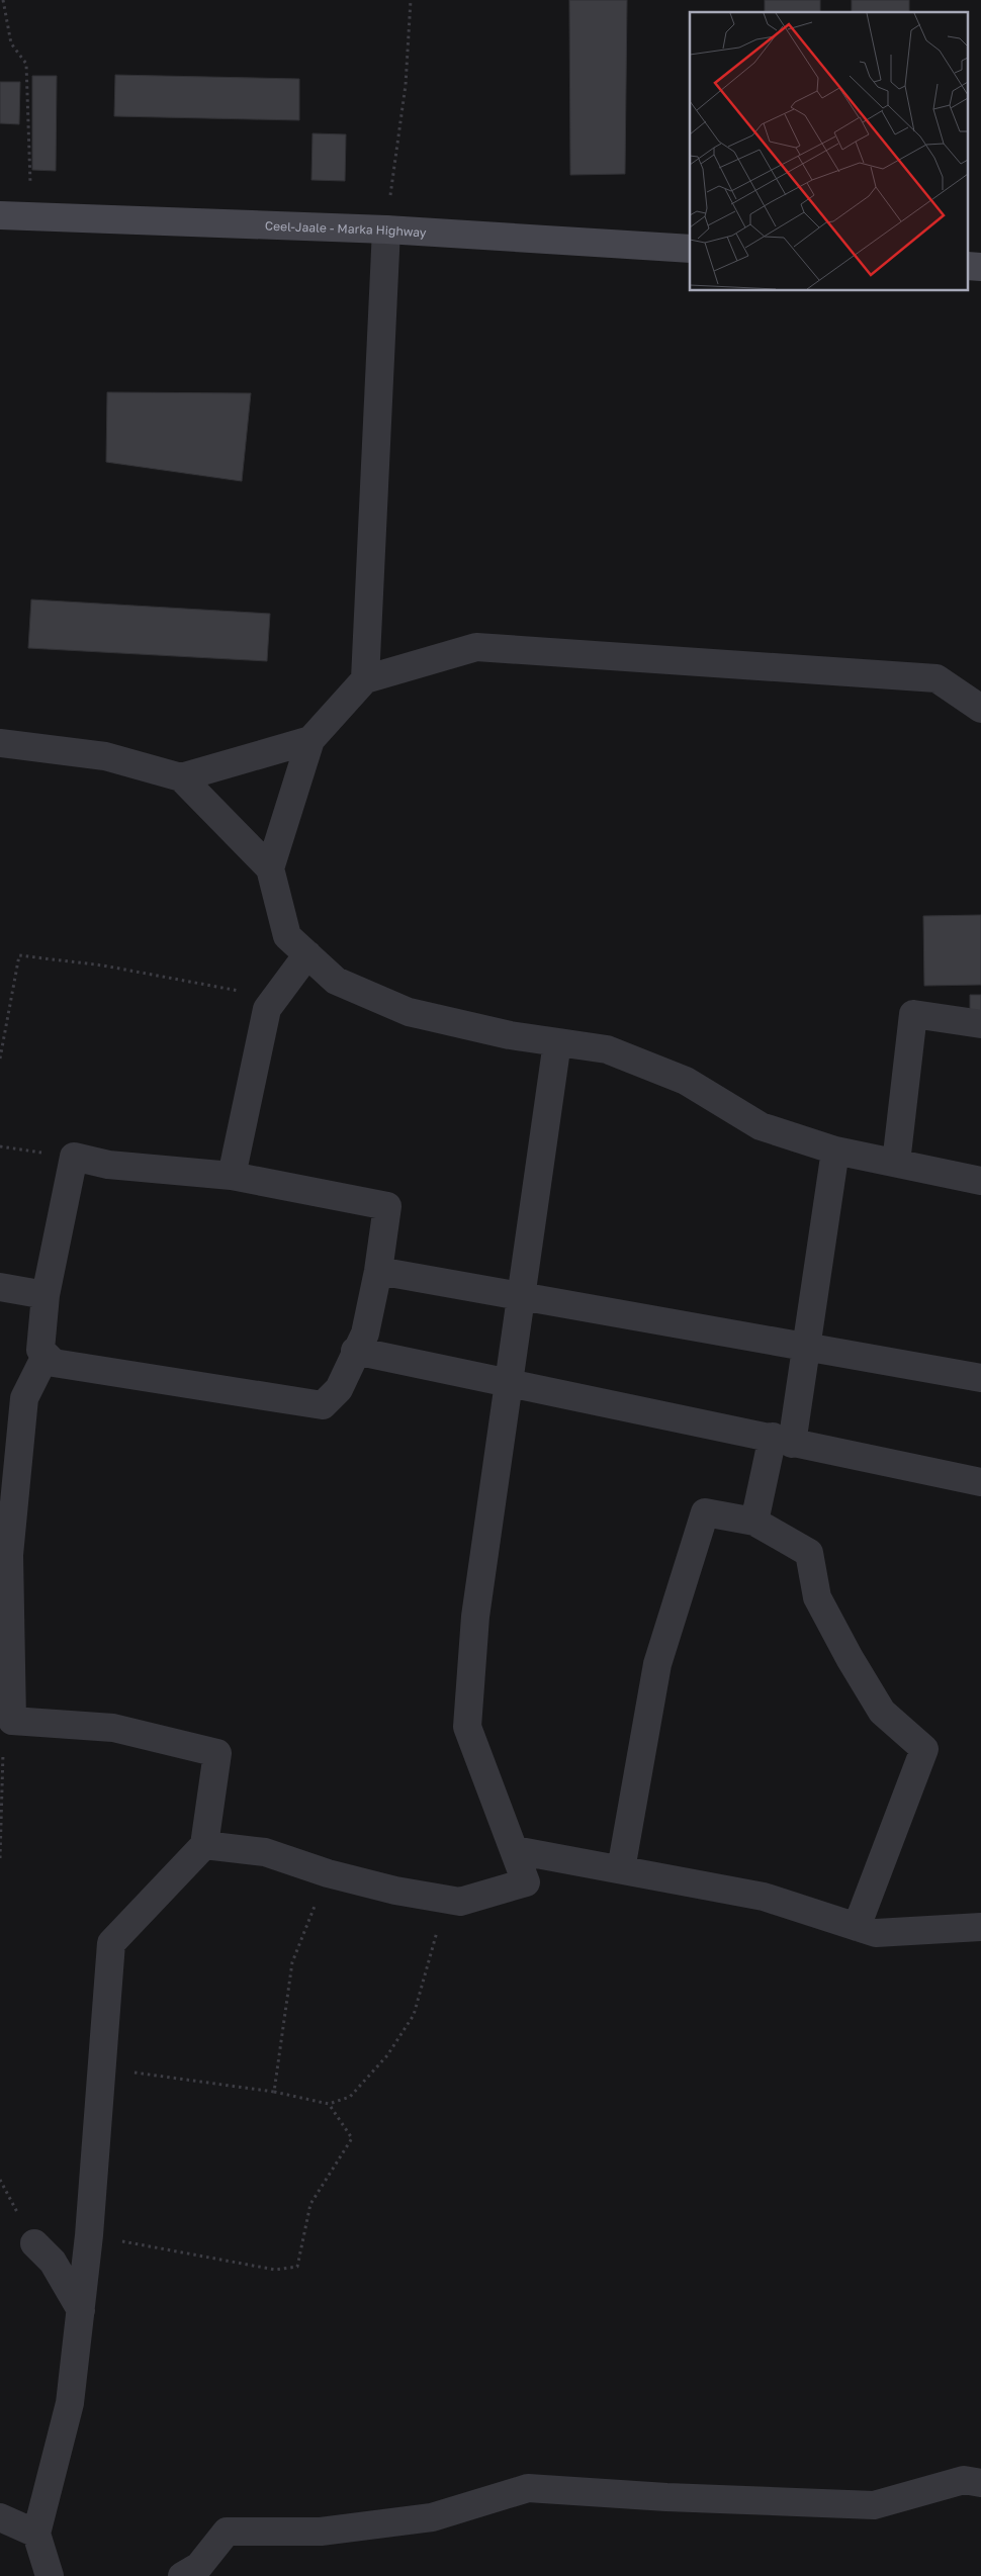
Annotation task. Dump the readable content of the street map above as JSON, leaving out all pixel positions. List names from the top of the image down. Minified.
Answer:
{"streets":{"street":["Ceel-Jaale - Marka Highway"]}}
